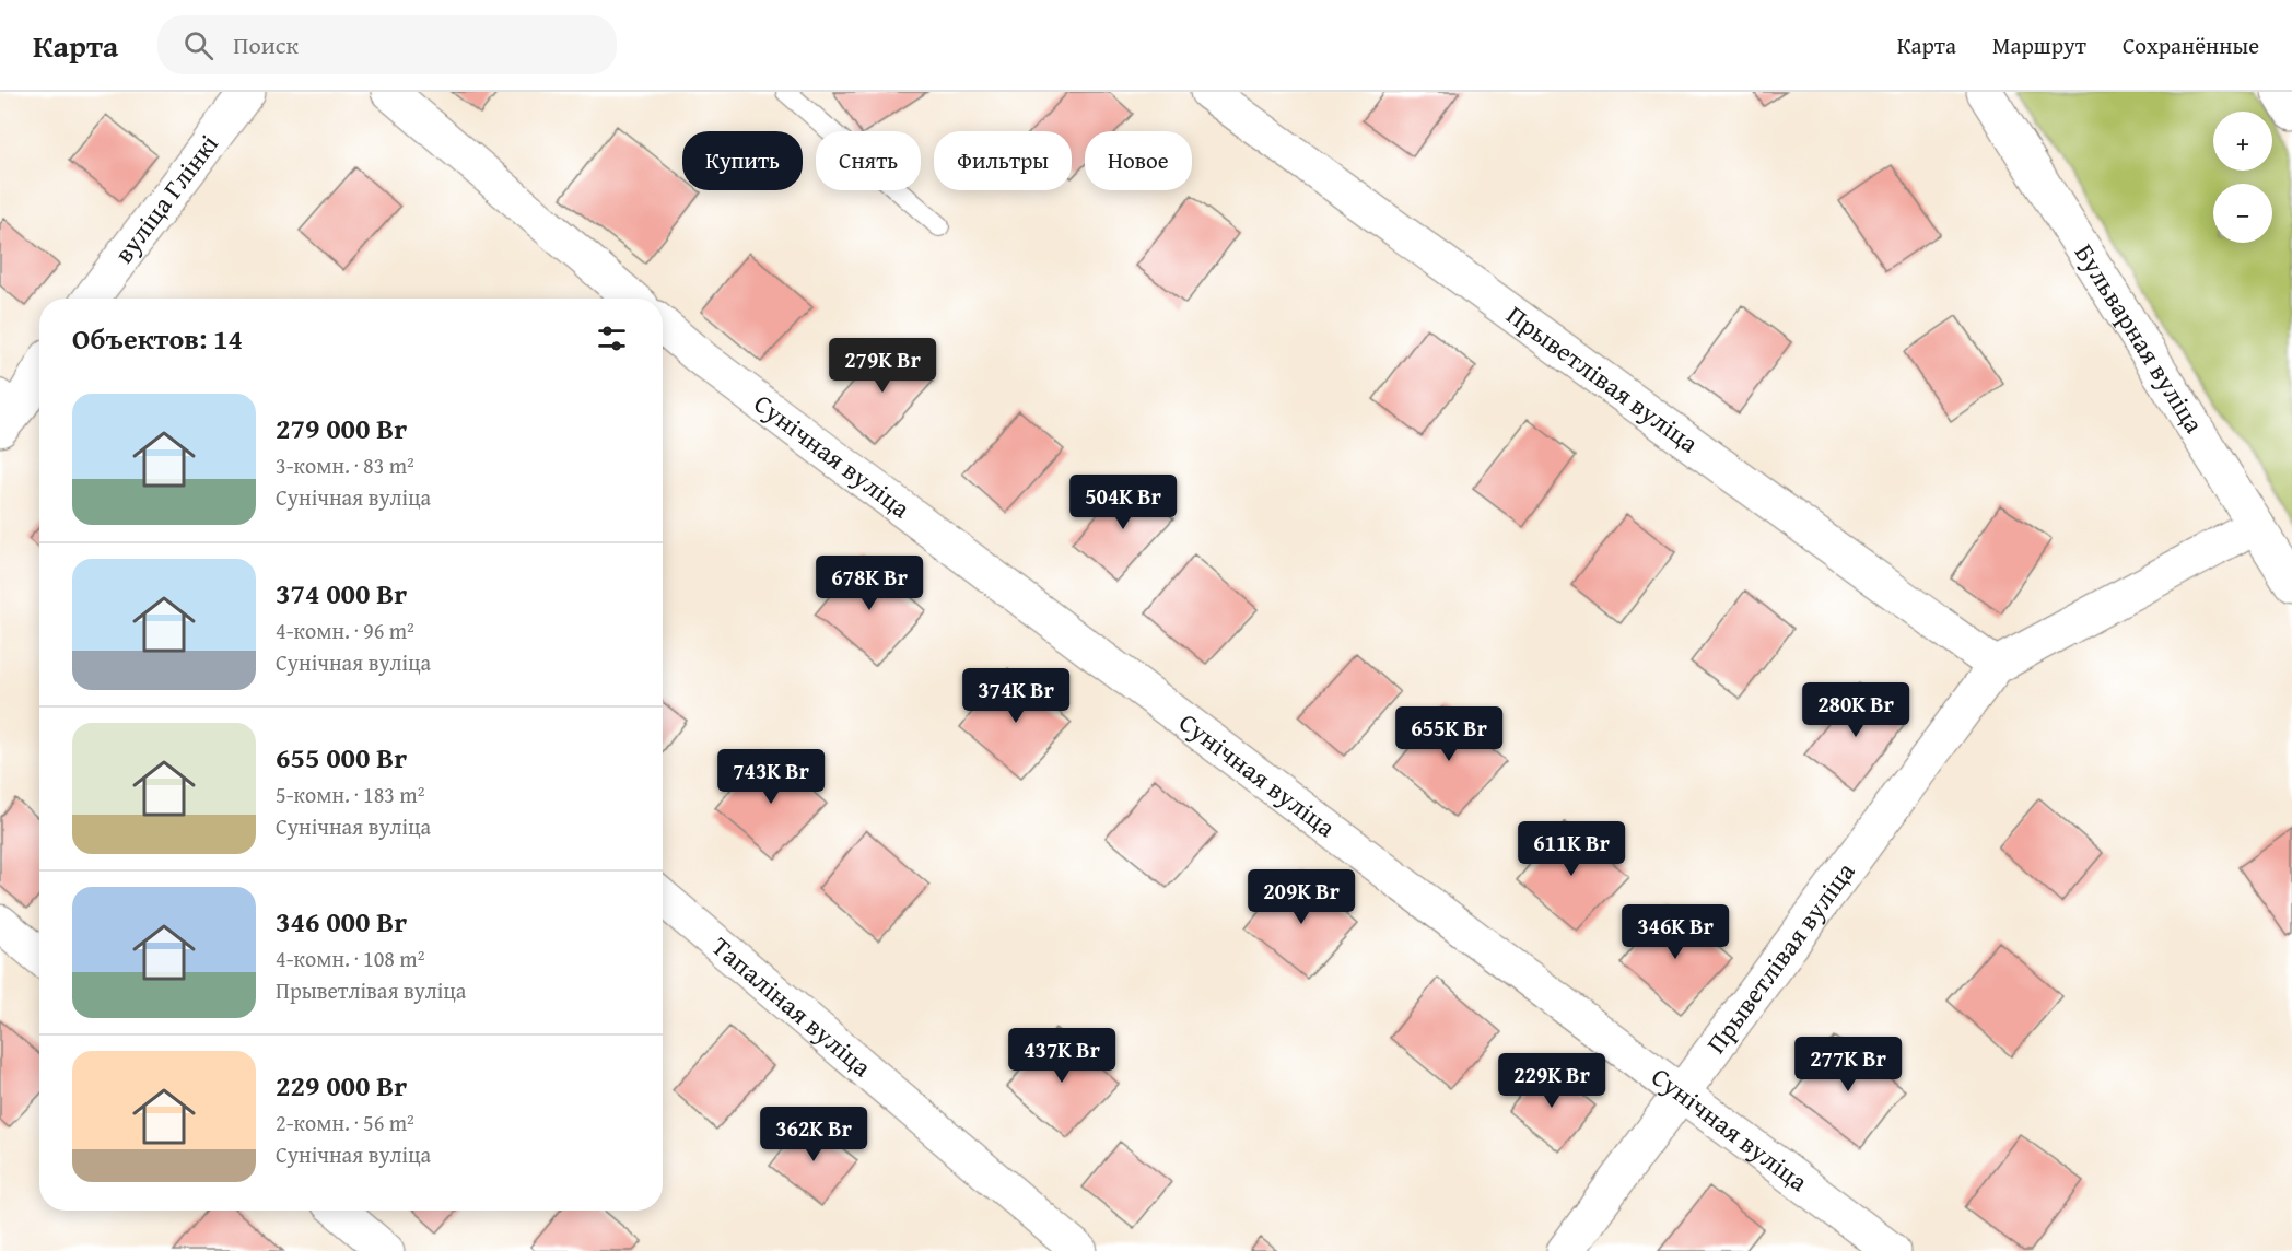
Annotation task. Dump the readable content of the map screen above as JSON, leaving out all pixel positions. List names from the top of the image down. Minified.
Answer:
{"streets":{"street":["вуліца Глінкі","Бульварная вуліца","Прыветлівая вуліца","Сунічная вуліца","Тапаліная вуліца"]},"crossings":[["Бульварная вуліца","Прыветлівая вуліца"],["Прыветлівая вуліца","Сунічная вуліца"]],"page":{"header":"Карта","search":"Поиск","nav":["Карта","Маршрут","Сохранённые"],"map_buttons":["+","−"],"chip":["Купить","Снять","Фильтры","Новое"],"heading":"Объектов: 14","price":["279K Br","504K Br","678K Br","374K Br","280K Br","655K Br","743K Br","611K Br","209K Br","346K Br","437K Br","277K Br","229K Br","362K Br"],"list":[{"name":"279 000 Br","note":"3-комн. · 83 m² · Сунічная вуліца"},{"name":"374 000 Br","note":"4-комн. · 96 m² · Сунічная вуліца"},{"name":"655 000 Br","note":"5-комн. · 183 m² · Сунічная вуліца"},{"name":"346 000 Br","note":"4-комн. · 108 m² · Прыветлівая вуліца"},{"name":"229 000 Br","note":"2-комн. · 56 m² · Сунічная вуліца"}]}}
